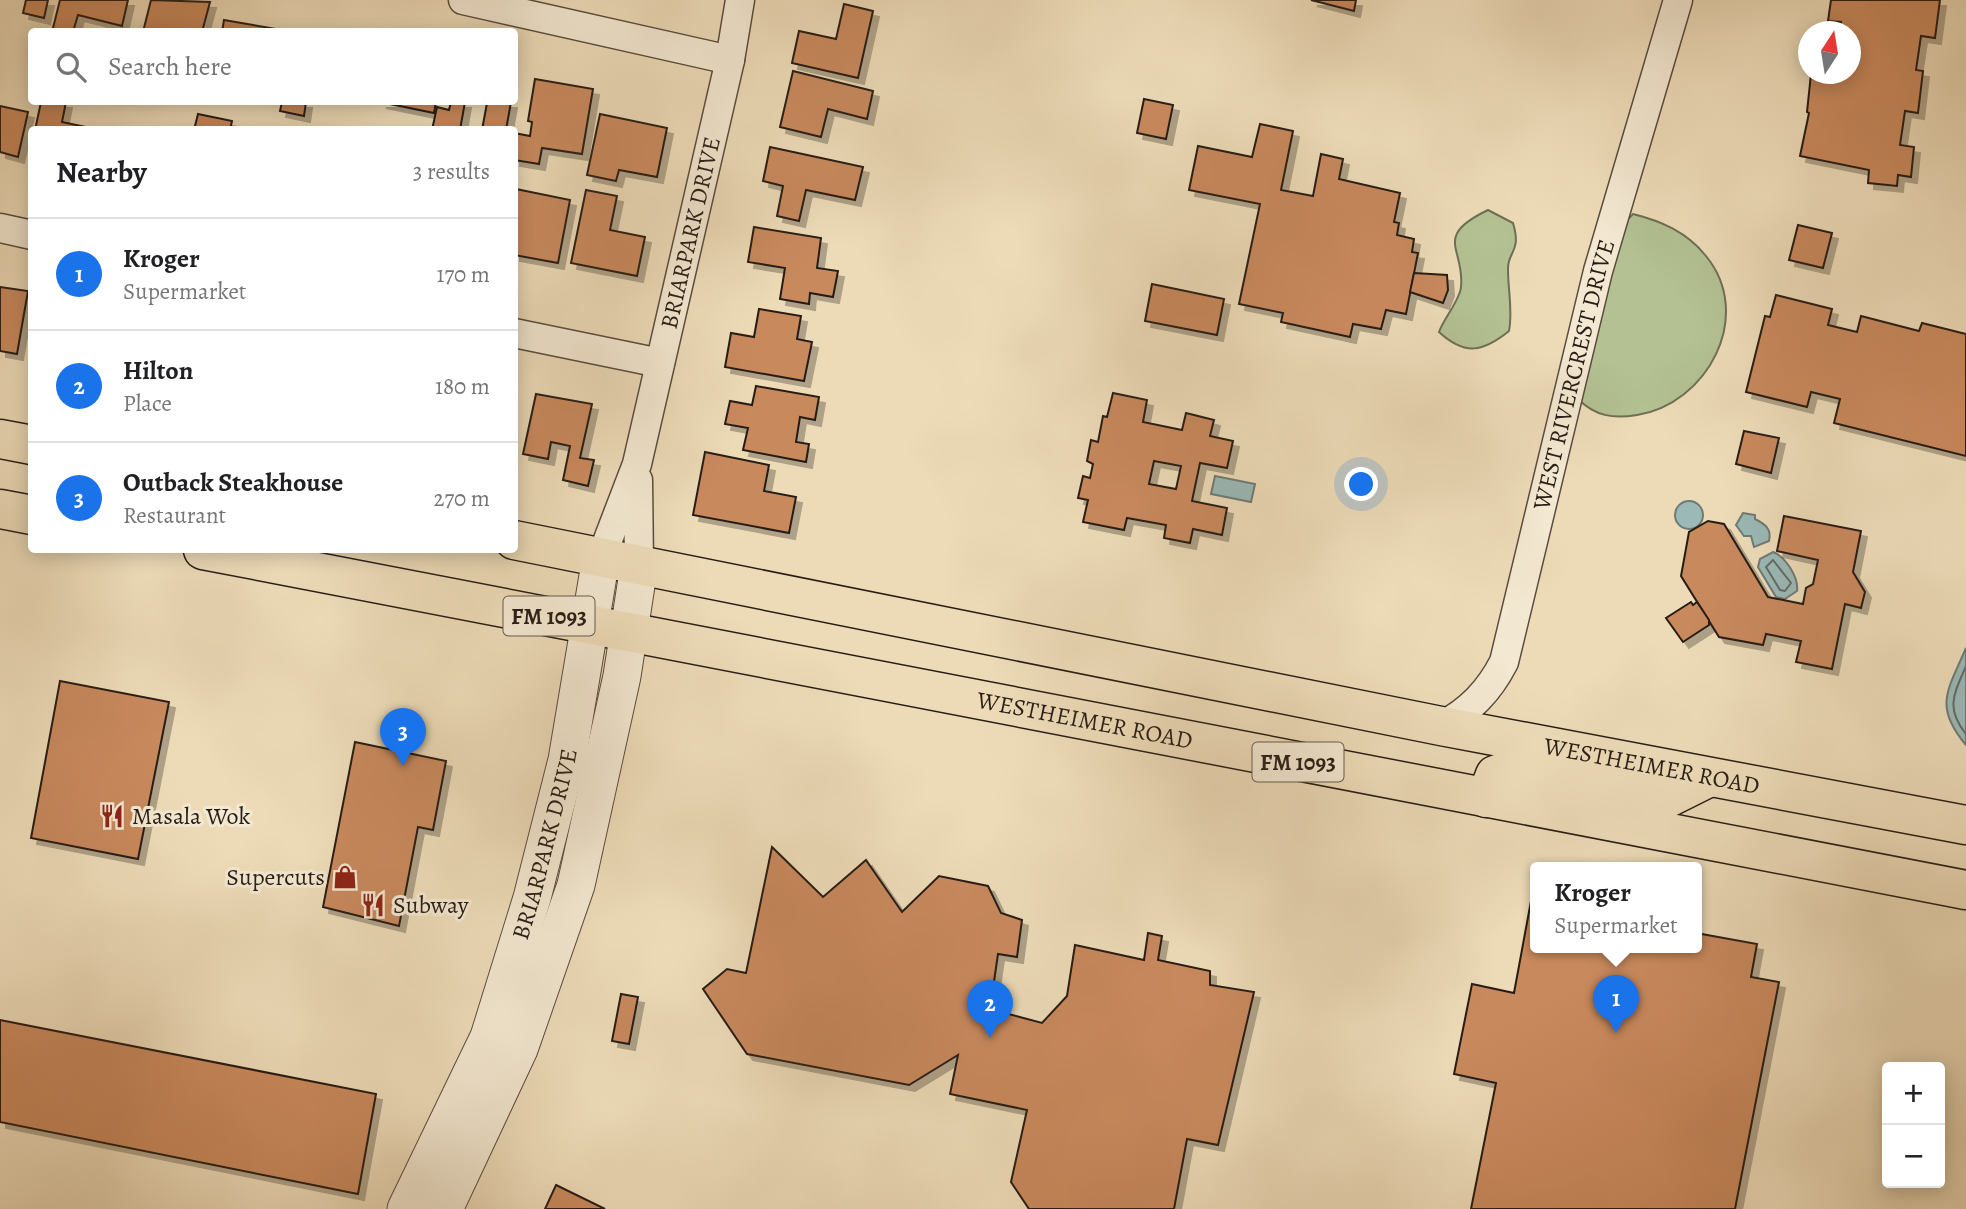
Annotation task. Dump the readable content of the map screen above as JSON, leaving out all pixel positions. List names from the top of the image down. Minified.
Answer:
{"streets":{"main road":["FM 1093","WESTHEIMER ROAD"],"street":["BRIARPARK DRIVE","WEST RIVERCREST DRIVE"]},"crossings":[["BRIARPARK DRIVE","WESTHEIMER ROAD"],["WEST RIVERCREST DRIVE","WESTHEIMER ROAD"]],"places":{"restaurant":["Masala Wok","Subway"],"shop":["Supercuts"]},"north":"top","page":{"search":"Search here","heading":["Nearby","3 results"],"list":[{"mark":"1","name":"Kroger","note":"Supermarket","value":"170 m"},{"mark":"2","name":"Hilton","note":"Place","value":"180 m"},{"mark":"3","name":"Outback Steakhouse","note":"Restaurant","value":"270 m"}],"pins":["3","1","2"],"popup":["Kroger","Supermarket"],"map_buttons":["+","−"]}}
